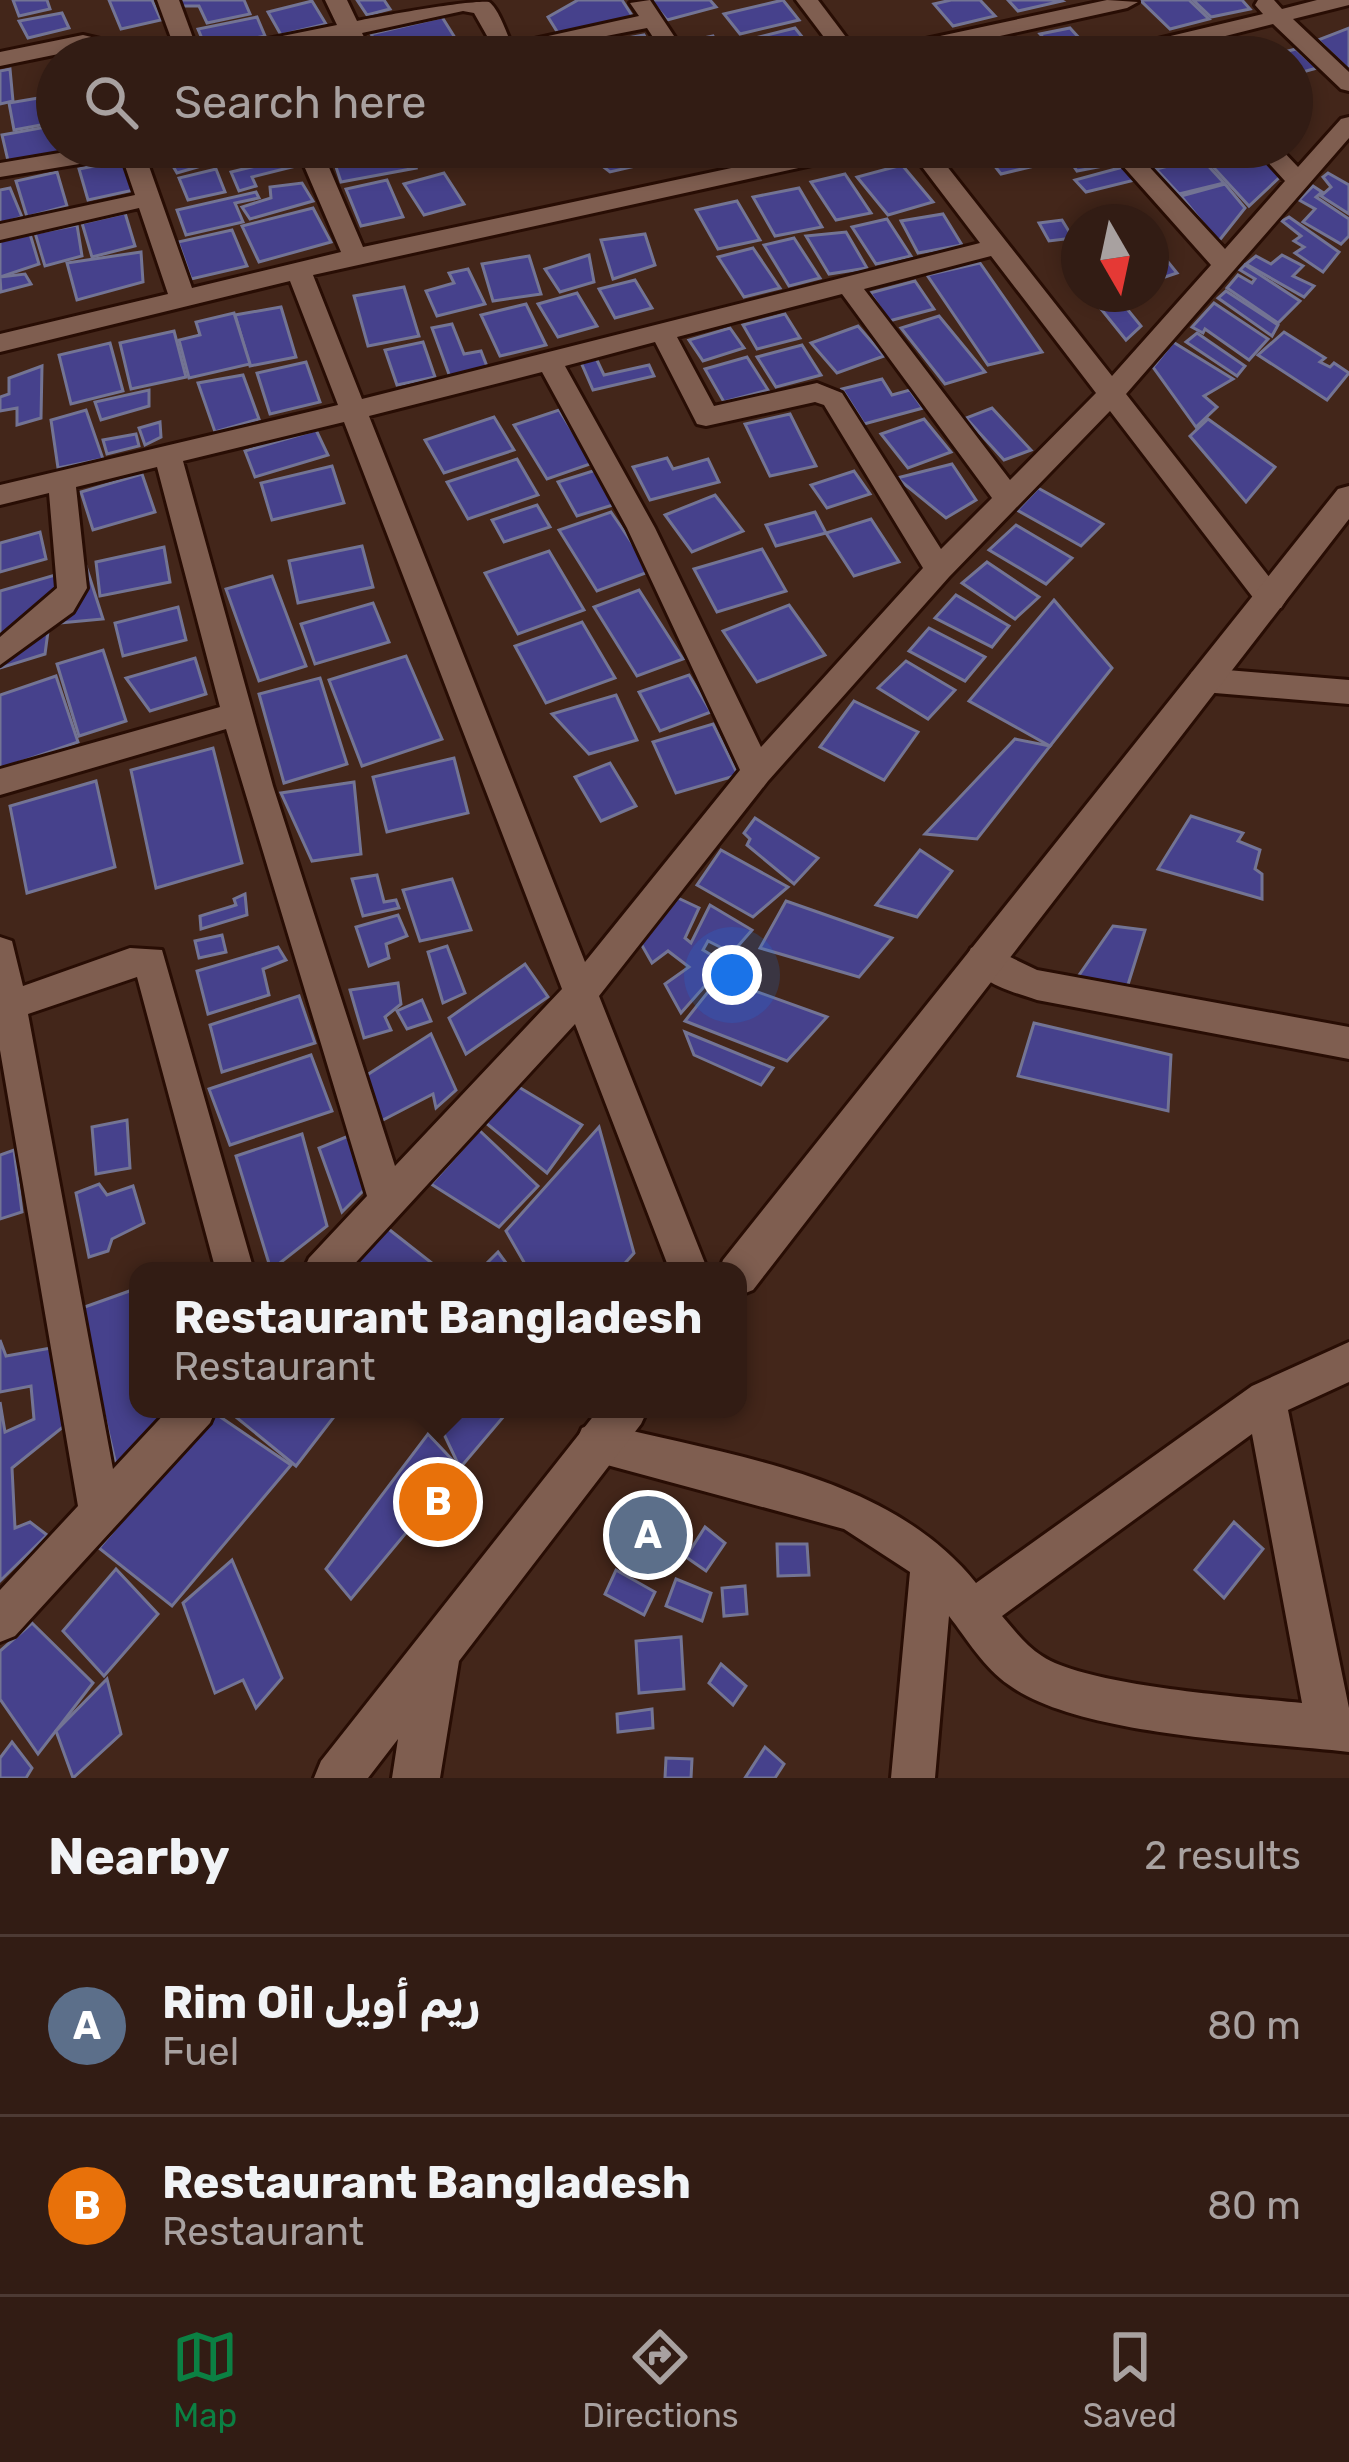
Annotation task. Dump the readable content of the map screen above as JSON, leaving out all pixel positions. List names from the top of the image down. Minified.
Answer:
{"north":"bottom","page":{"search":"Search here","popup":["Restaurant Bangladesh","Restaurant"],"pins":["B","A"],"heading":["Nearby","2 results"],"list":[{"mark":"A","name":"Rim Oil ريم أويل","note":"Fuel","value":"80 m"},{"mark":"B","name":"Restaurant Bangladesh","note":"Restaurant","value":"80 m"}],"nav":["Map","Directions","Saved"]}}
